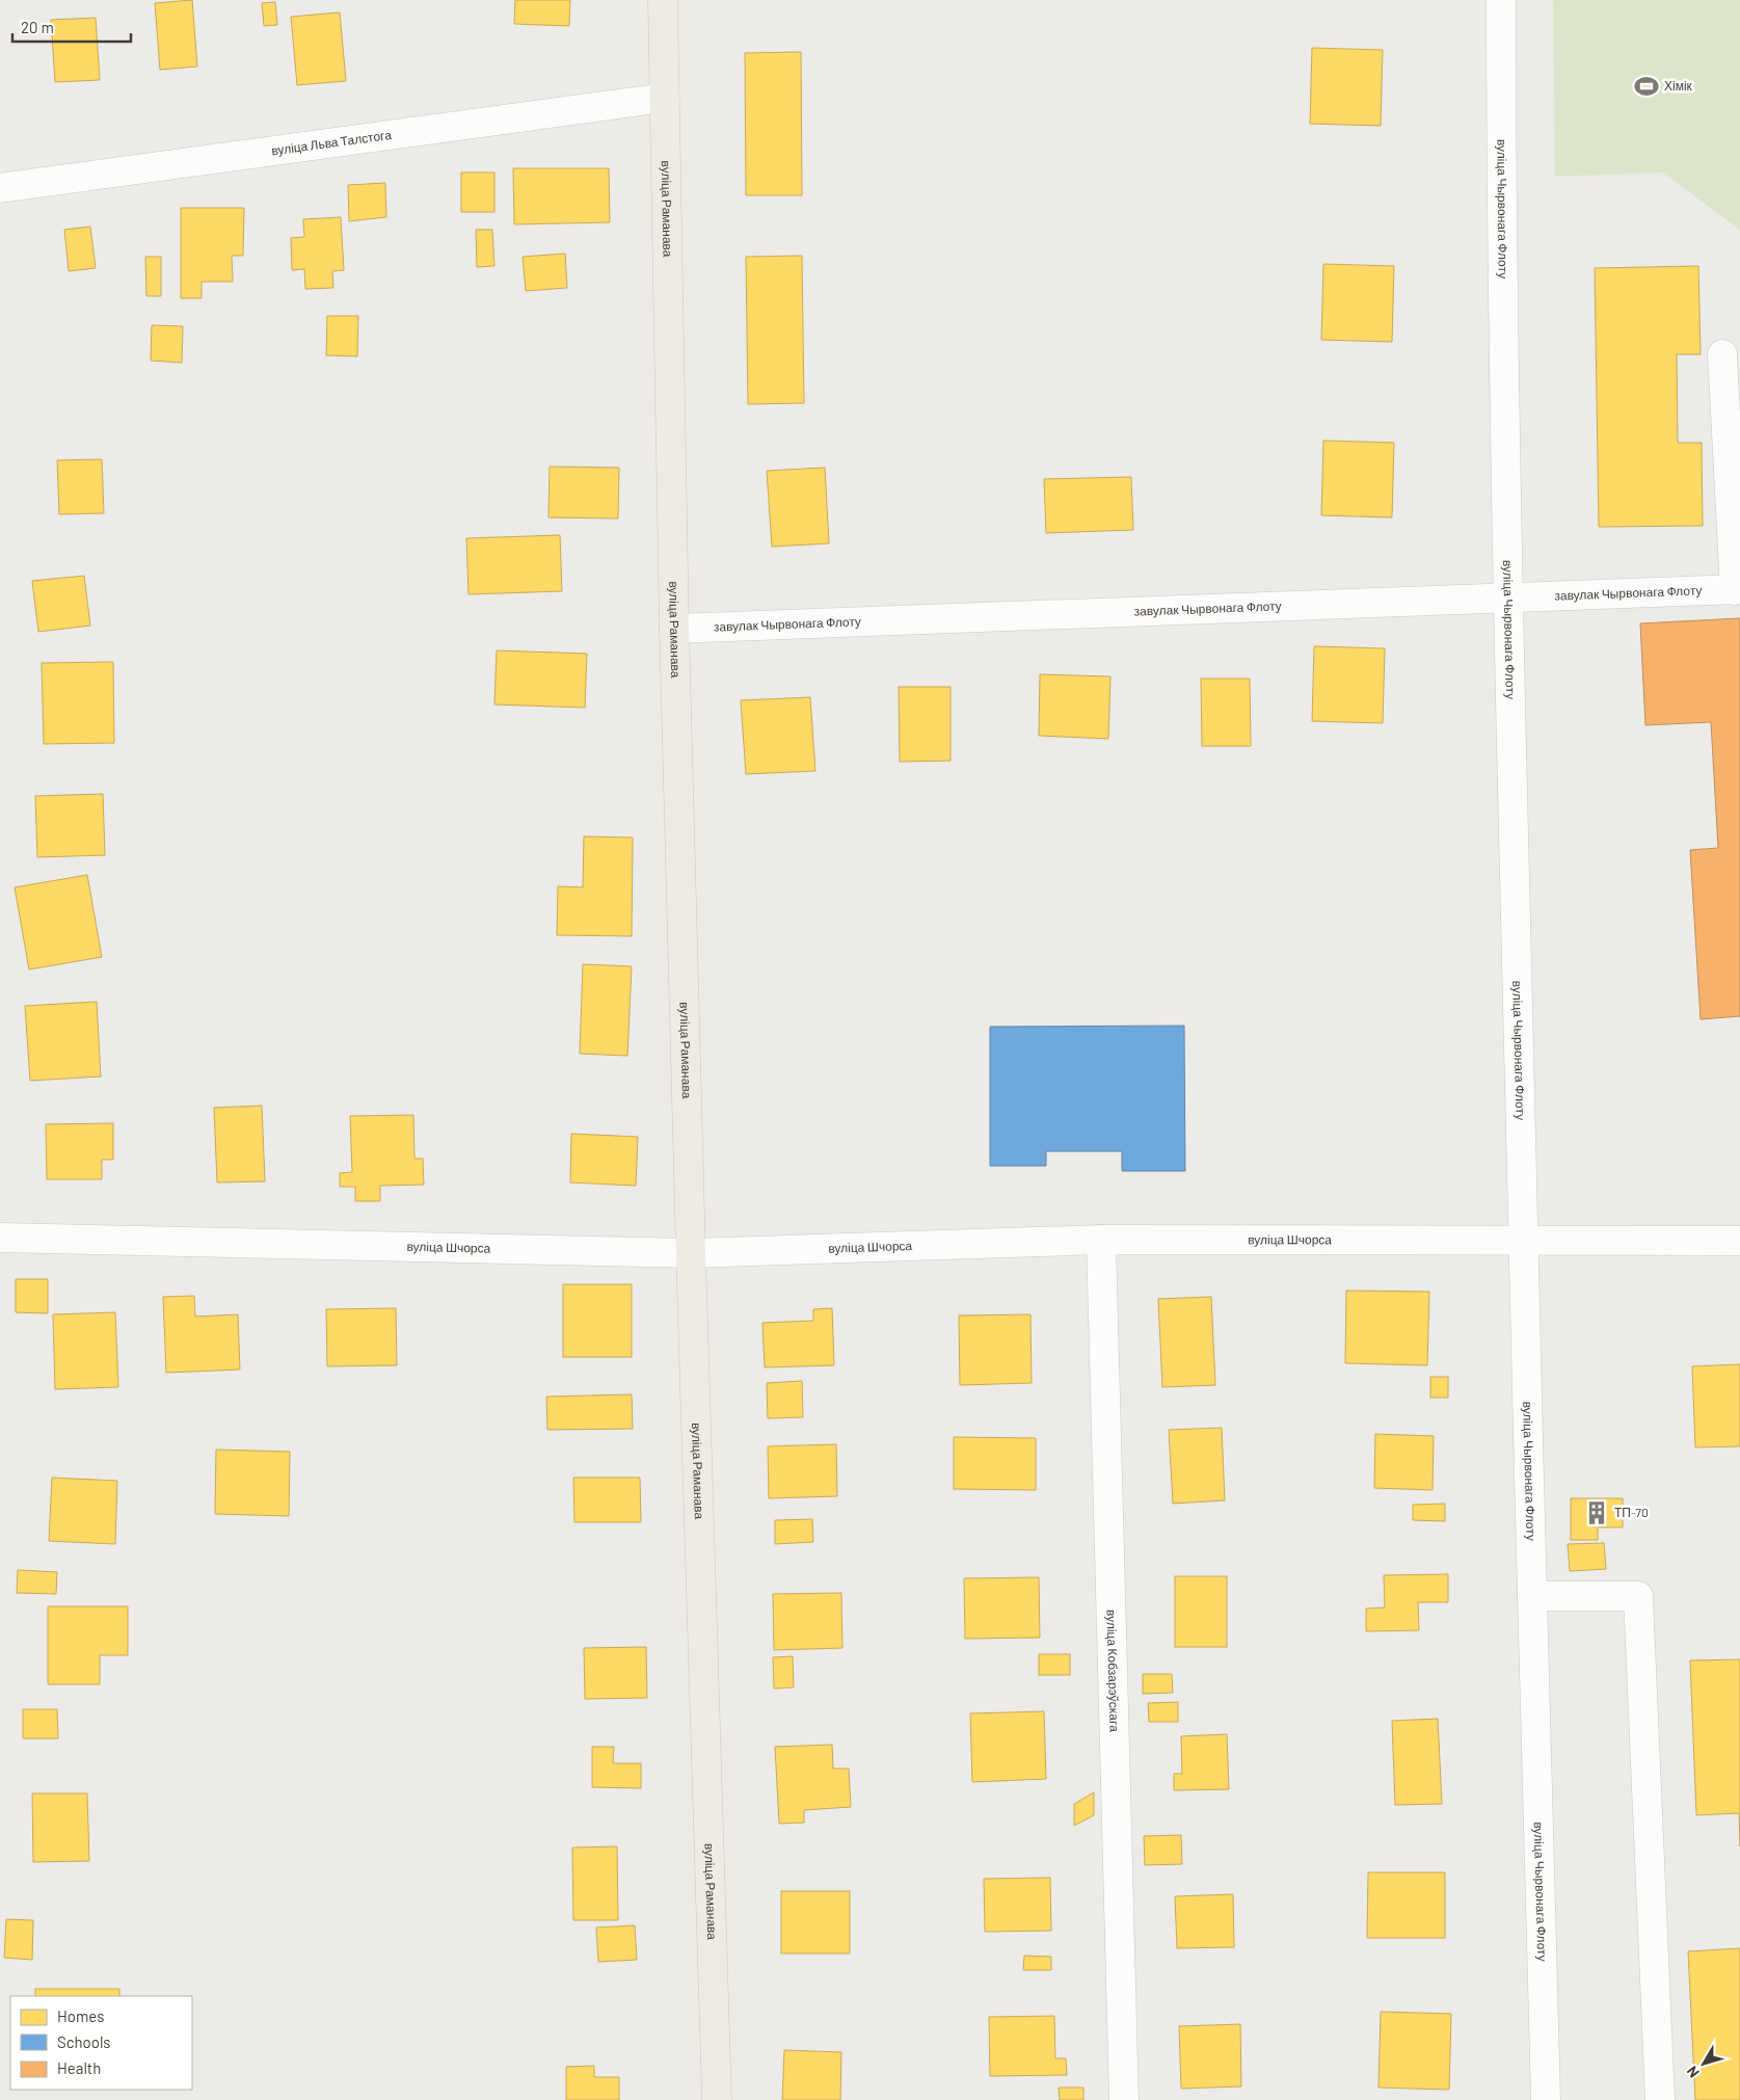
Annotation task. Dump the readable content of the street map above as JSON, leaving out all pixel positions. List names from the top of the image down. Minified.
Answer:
{"streets":{"main road":["вуліца Раманава"],"street":["вуліца Льва Талстога","вуліца Чырвонага Флоту","завулак Чырвонага Флоту","вуліца Шчорса","вуліца Кобзарэўскага"]},"crossings":[["вуліца Льва Талстога","вуліца Раманава"],["вуліца Раманава","завулак Чырвонага Флоту"],["вуліца Раманава","вуліца Шчорса"],["вуліца Чырвонага Флоту","завулак Чырвонага Флоту"],["вуліца Чырвонага Флоту","вуліца Шчорса"],["вуліца Шчорса","вуліца Кобзарэўскага"]],"places":{"sports":["Хімік"],"building":["ТП-70"]},"legend":["Homes","Schools","Health"],"scale_bar":"20 m","north":"bottom left"}
